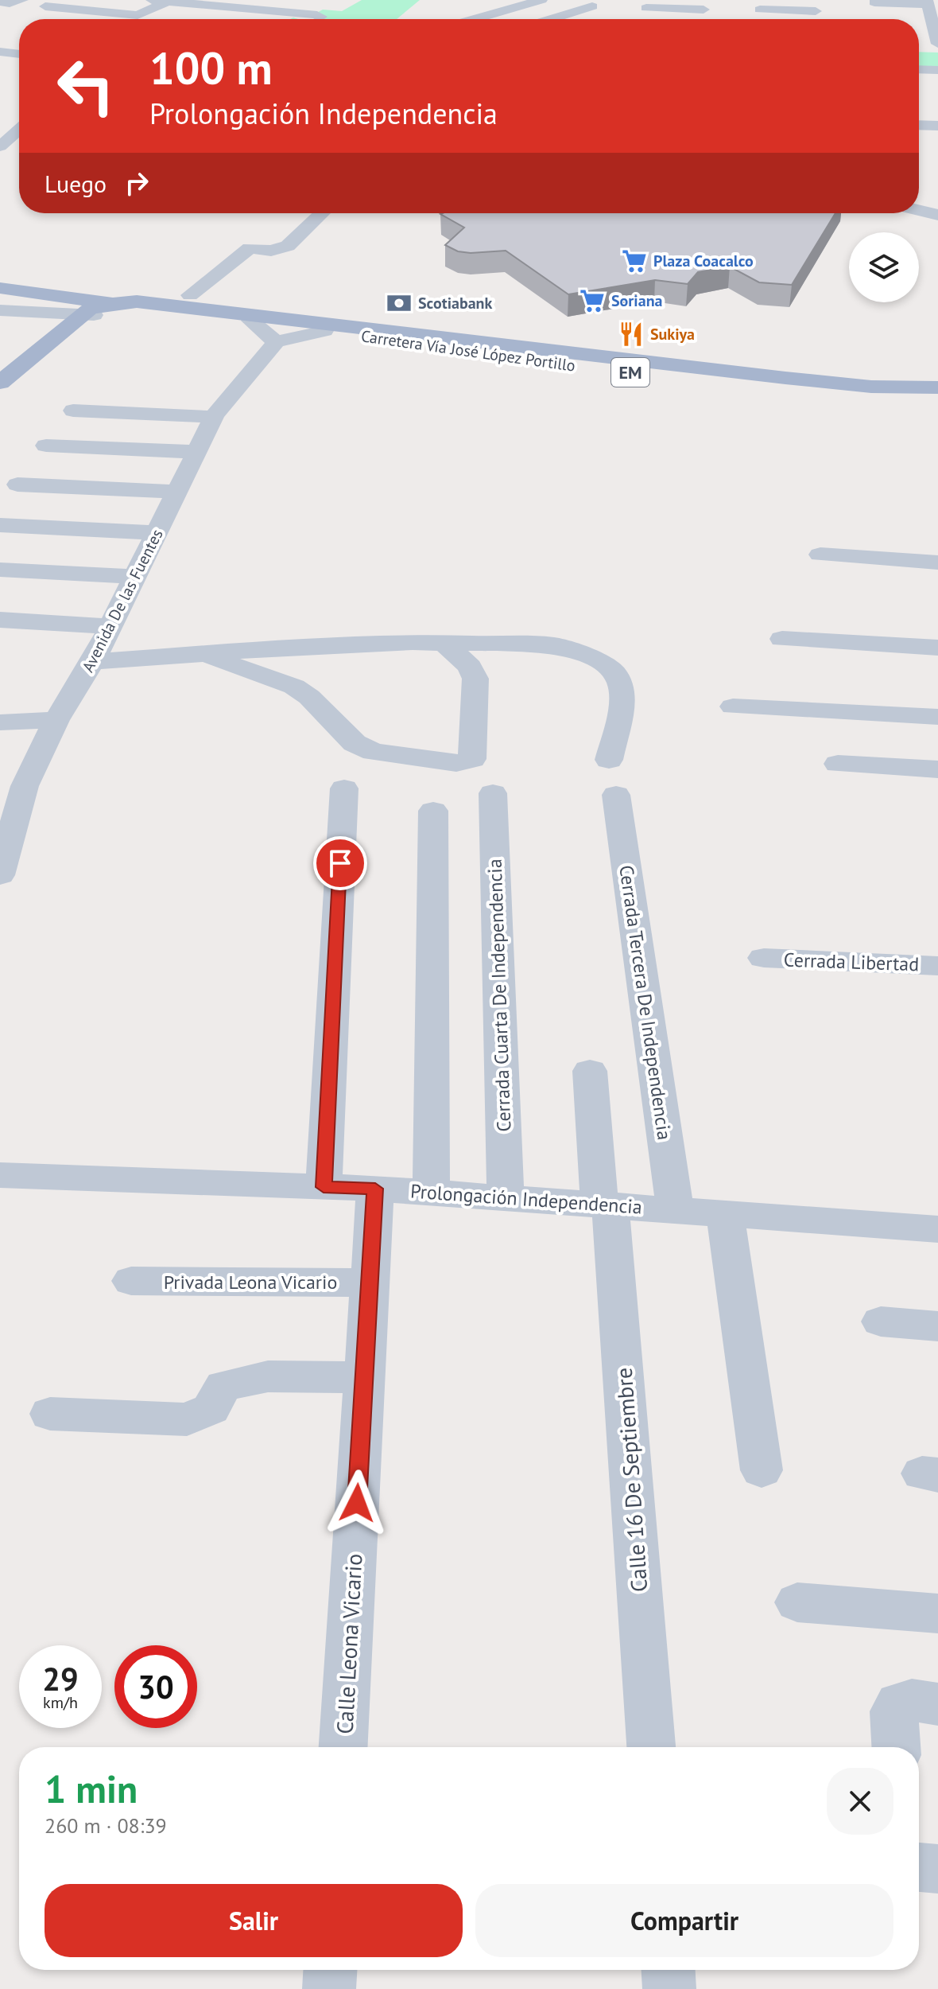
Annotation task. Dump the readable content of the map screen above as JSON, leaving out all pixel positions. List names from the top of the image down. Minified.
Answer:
{"streets":{"main road":["Carretera Vía José López Portillo","EM"],"street":["Avenida De las Fuentes","Cerrada Libertad","Cerrada Cuarta De Independencia","Cerrada Tercera De Independencia","Prolongación Independencia","Privada Leona Vicario","Calle 16 De Septiembre","Calle Leona Vicario"]},"crossings":[["Cerrada Cuarta De Independencia","Prolongación Independencia"],["Cerrada Tercera De Independencia","Prolongación Independencia"],["Prolongación Independencia","Calle 16 De Septiembre"],["Prolongación Independencia","Calle Leona Vicario"],["Privada Leona Vicario","Calle Leona Vicario"]],"places":{"supermarket":["Plaza Coacalco","Soriana"],"bank":["Scotiabank"],"restaurant":["Sukiya"]},"page":{"turn":["100 m","Prolongación Independencia"],"then":"Luego","speed":"29 km/h","limit":"30","heading":["1 min","260 m · 08:39"],"buttons":["Salir","Compartir"]}}
